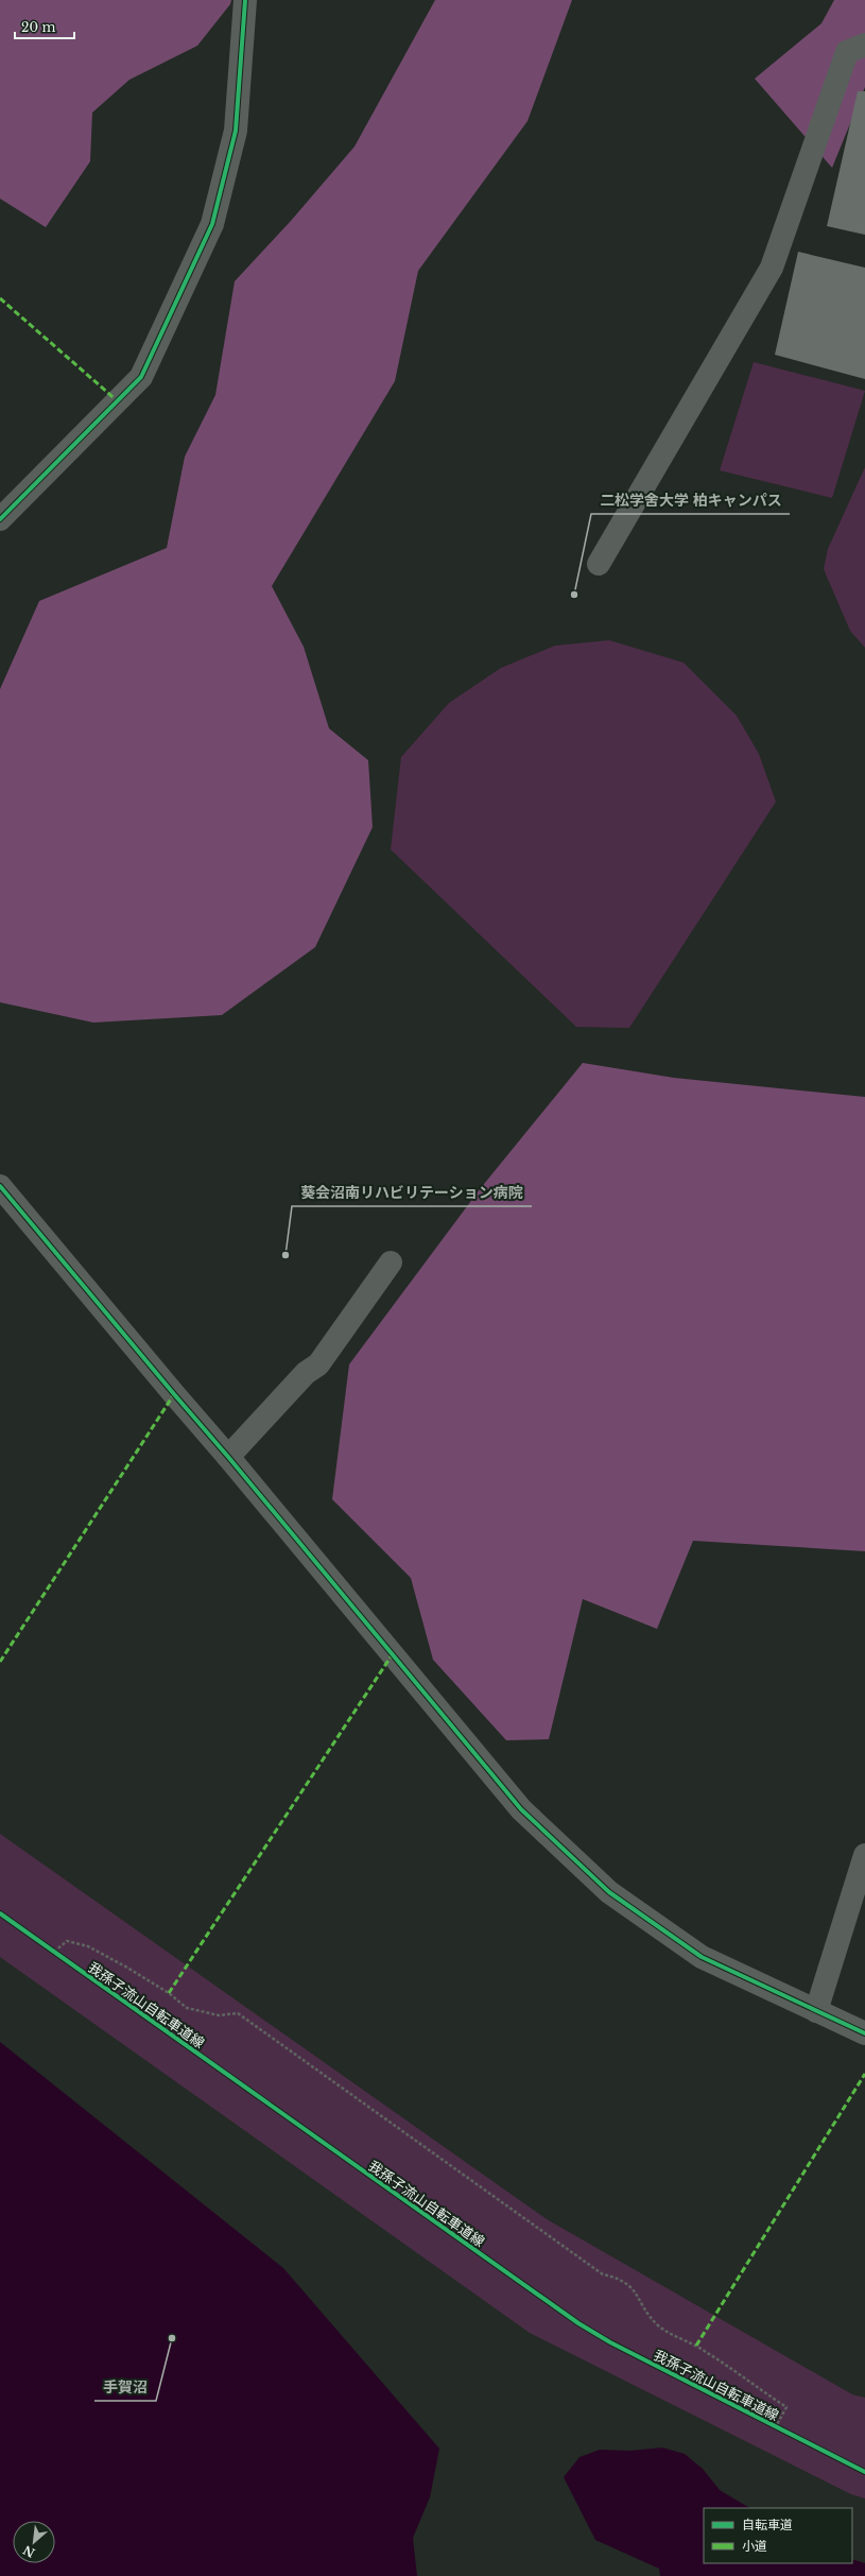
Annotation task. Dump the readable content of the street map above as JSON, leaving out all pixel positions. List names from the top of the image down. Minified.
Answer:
{"streets":{"cycle path":["我孫子流山自転車道線"]},"places":["二松学舍大学 柏キャンパス","葵会沼南リハビリテーション病院","手賀沼"],"legend":["自転車道","小道"],"scale_bar":"20 m","north":"bottom left"}
